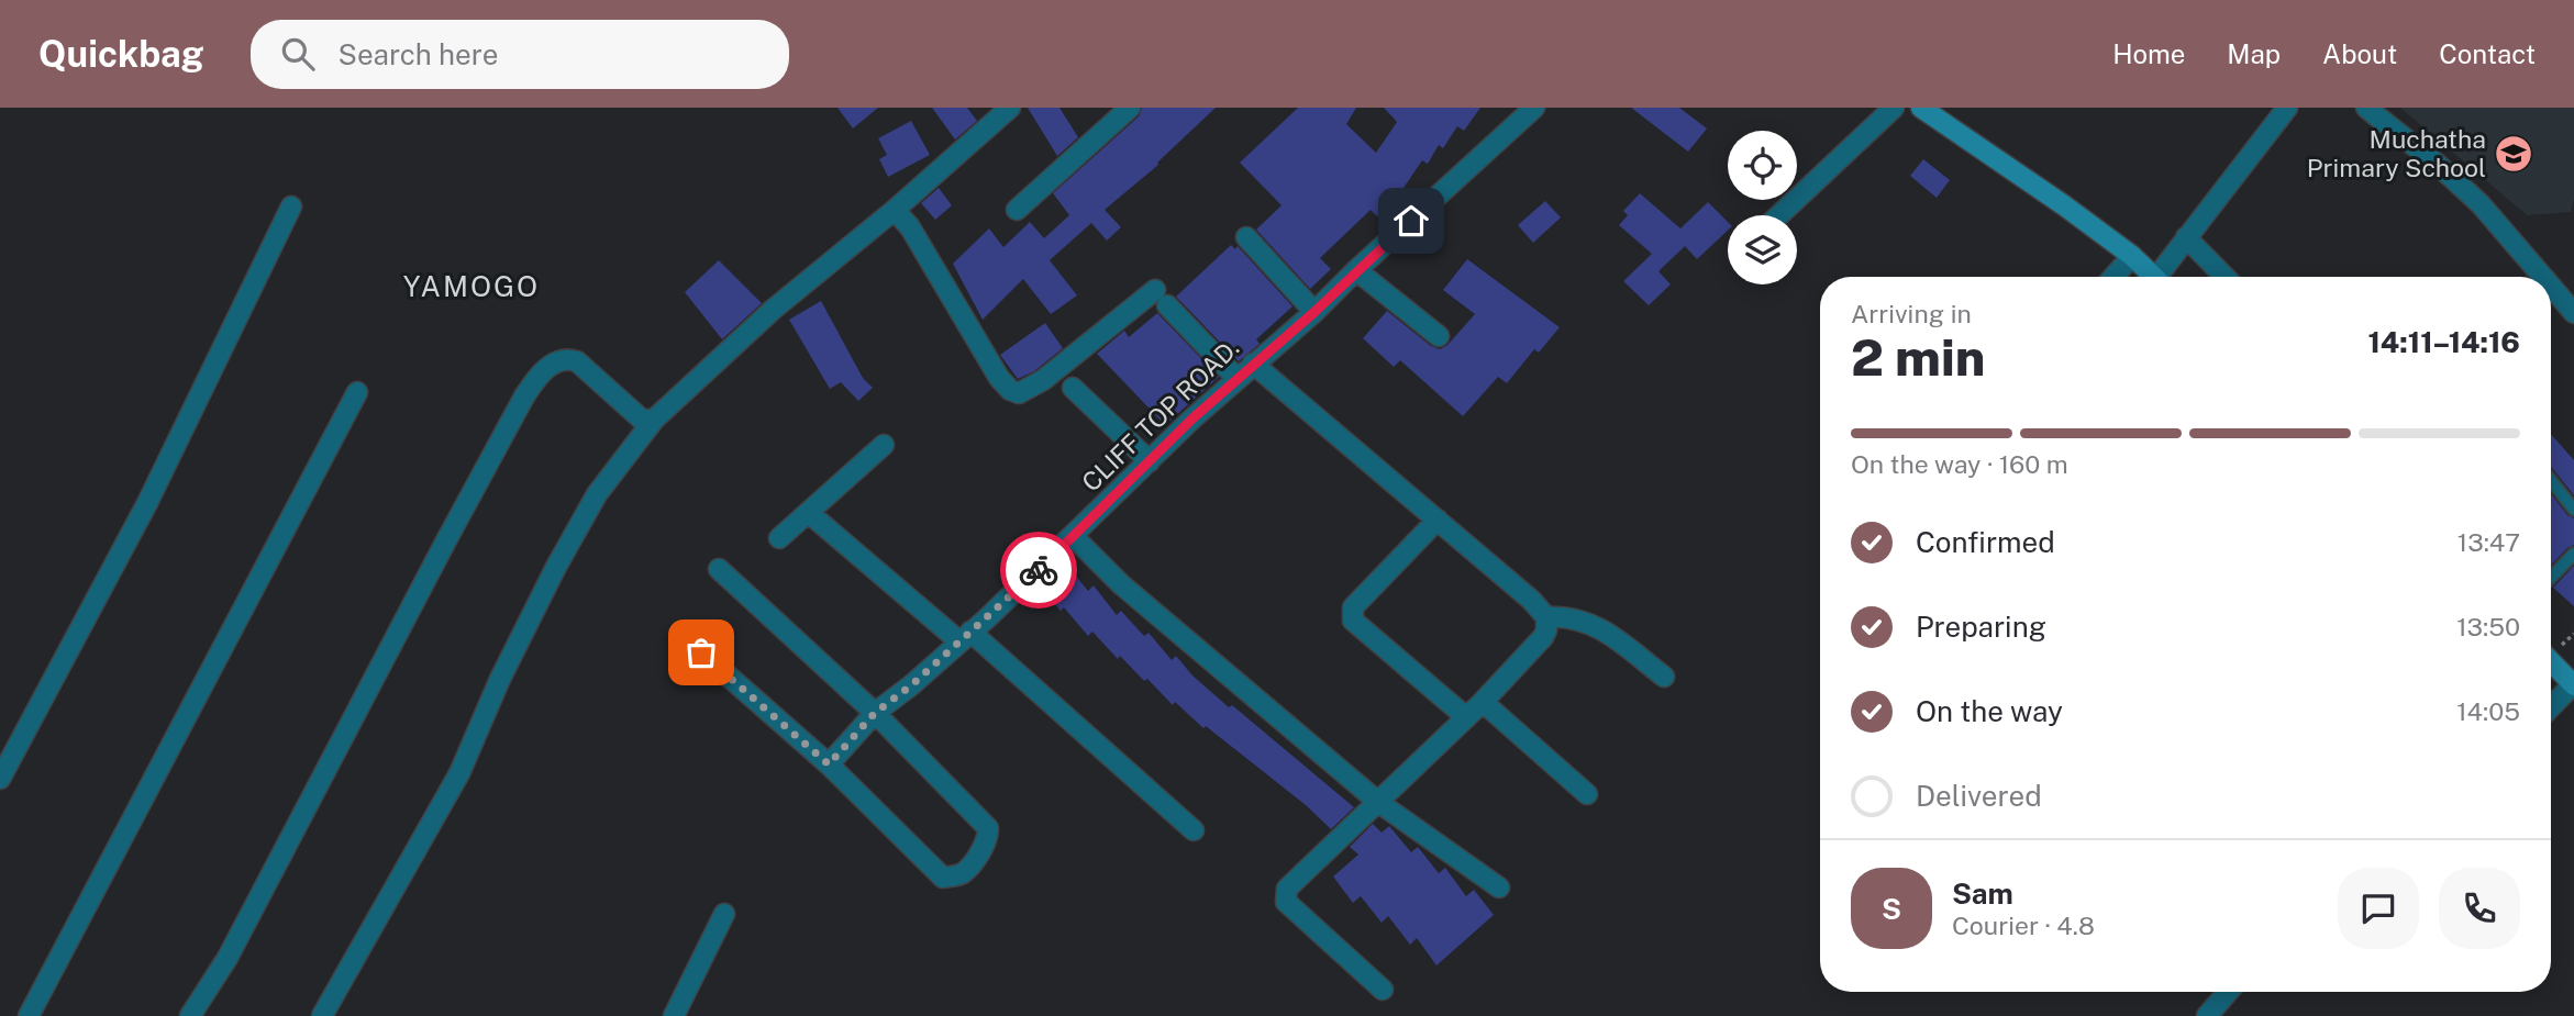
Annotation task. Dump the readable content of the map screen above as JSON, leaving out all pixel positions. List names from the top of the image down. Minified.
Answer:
{"streets":{"street":["CLIFF TOP ROAD."]},"districts":["YAMOGO"],"places":{"school or university":["Muchatha Primary School"]},"page":{"header":"Quickbag","search":"Search here","nav":["Home","Map","About","Contact"],"heading":["2 min","Arriving in","14:11–14:16"],"panel":["Sam","Courier · 4.8"],"bar":"On the way · 160 m","list":[["Confirmed","13:47"],["Preparing","13:50"],["On the way","14:05"],"Delivered"],"round":"S"}}
